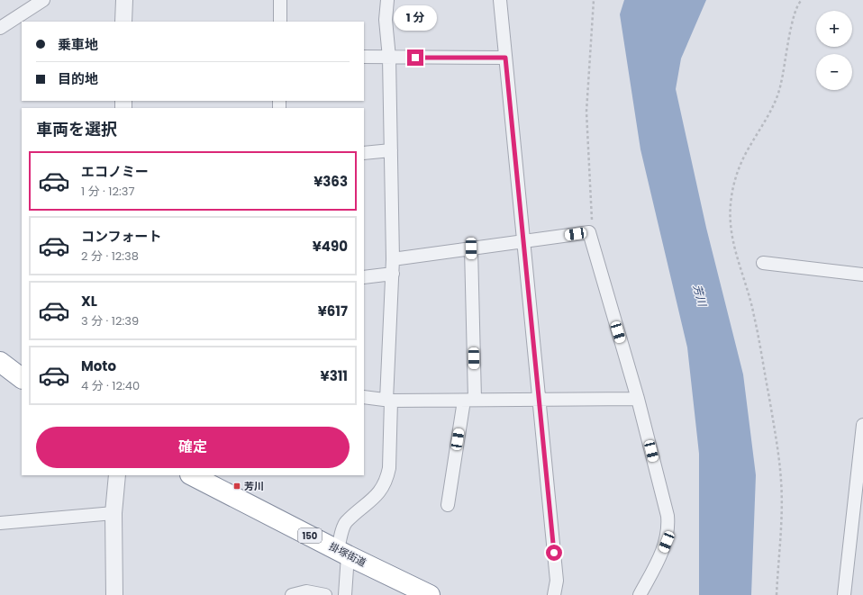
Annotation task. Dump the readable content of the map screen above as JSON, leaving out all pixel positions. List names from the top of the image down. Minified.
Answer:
{"streets":{"highway":["150","掛塚街道"]},"water":["芳川"],"places":{"transit":["芳川"]},"page":{"bubble":"1 分","map_buttons":["+","−"],"banner":["乗車地","目的地"],"heading":"車両を選択","list":[{"name":"エコノミー","note":"1 分 · 12:37","value":"¥363"},{"name":"コンフォート","note":"2 分 · 12:38","value":"¥490"},{"name":"XL","note":"3 分 · 12:39","value":"¥617"},{"name":"Moto","note":"4 分 · 12:40","value":"¥311"}],"buttons":"確定"}}
